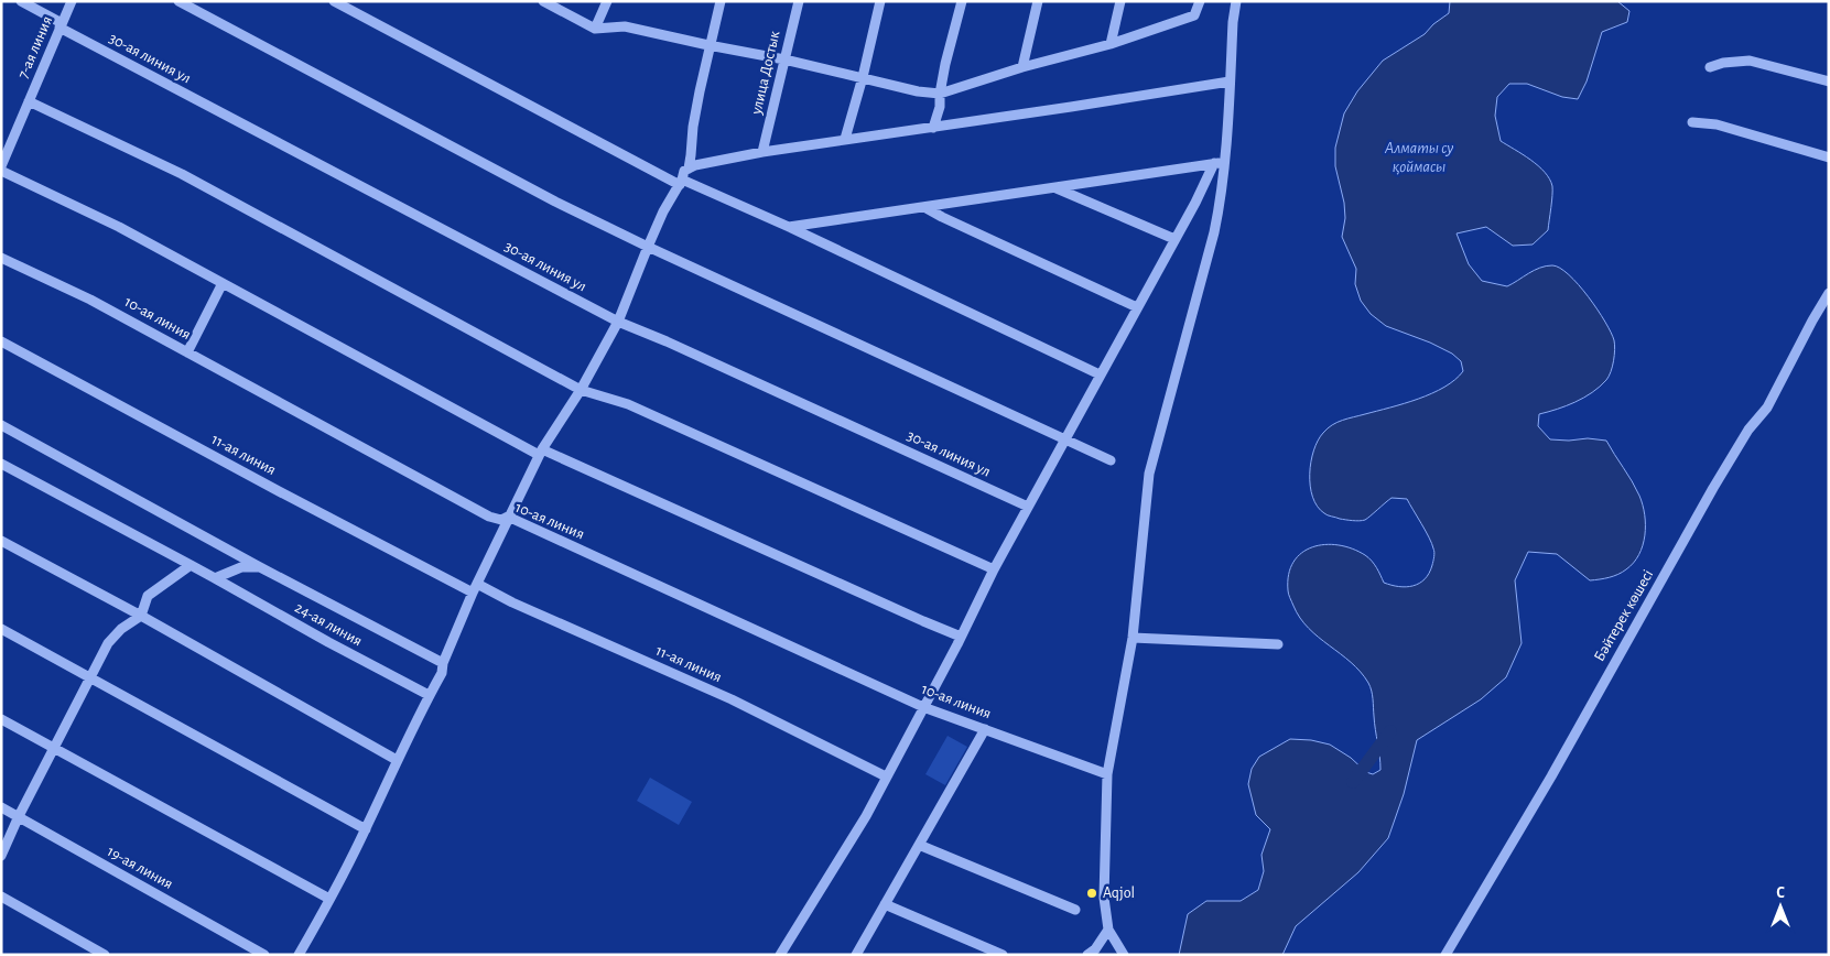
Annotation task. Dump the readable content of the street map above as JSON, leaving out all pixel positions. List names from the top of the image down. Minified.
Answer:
{"streets":{"street":["7-ая линия","30-ая линия ул","улица Достык","10-ая линия","11-ая линия","Бәйтерек көшесі","24-ая линия","19-ая линия"]},"crossings":[["7-ая линия","30-ая линия ул"]],"water":["Алматы су қоймасы"],"places":["Aqjol"],"north":"top"}
